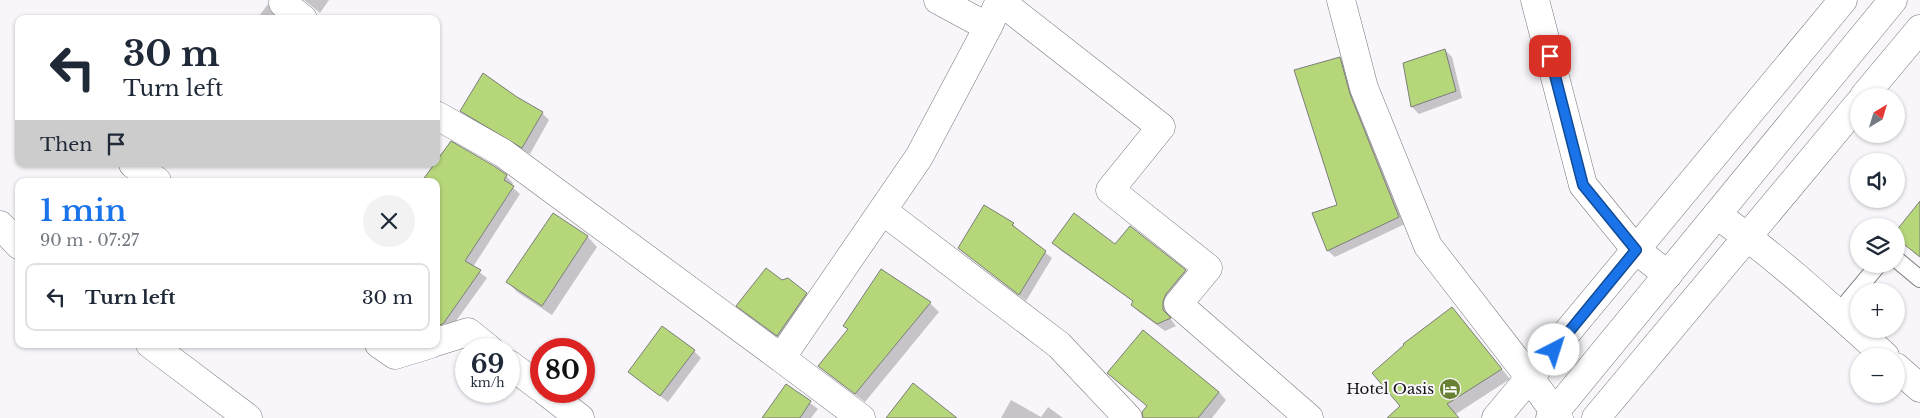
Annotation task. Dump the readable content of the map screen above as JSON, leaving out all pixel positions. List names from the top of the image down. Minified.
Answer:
{"places":{"hotel":["Hotel Oasis"]},"north":"top right","page":{"turn":["30 m","Turn left"],"map_buttons":["+","−"],"then":"Then","heading":["1 min","90 m · 07:27"],"list":[{"name":"Turn left","value":"30 m"}],"speed":"69 km/h","limit":"80"}}
